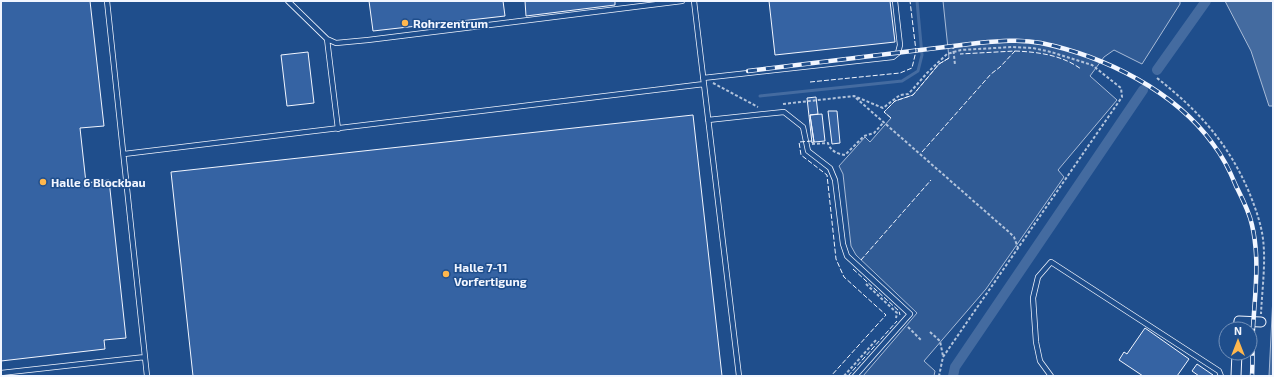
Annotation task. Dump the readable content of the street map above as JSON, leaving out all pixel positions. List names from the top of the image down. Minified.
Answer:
{"places":["Rohrzentrum","Halle 6 Blockbau","Halle 7-11 Vorfertigung"],"north":"top"}
